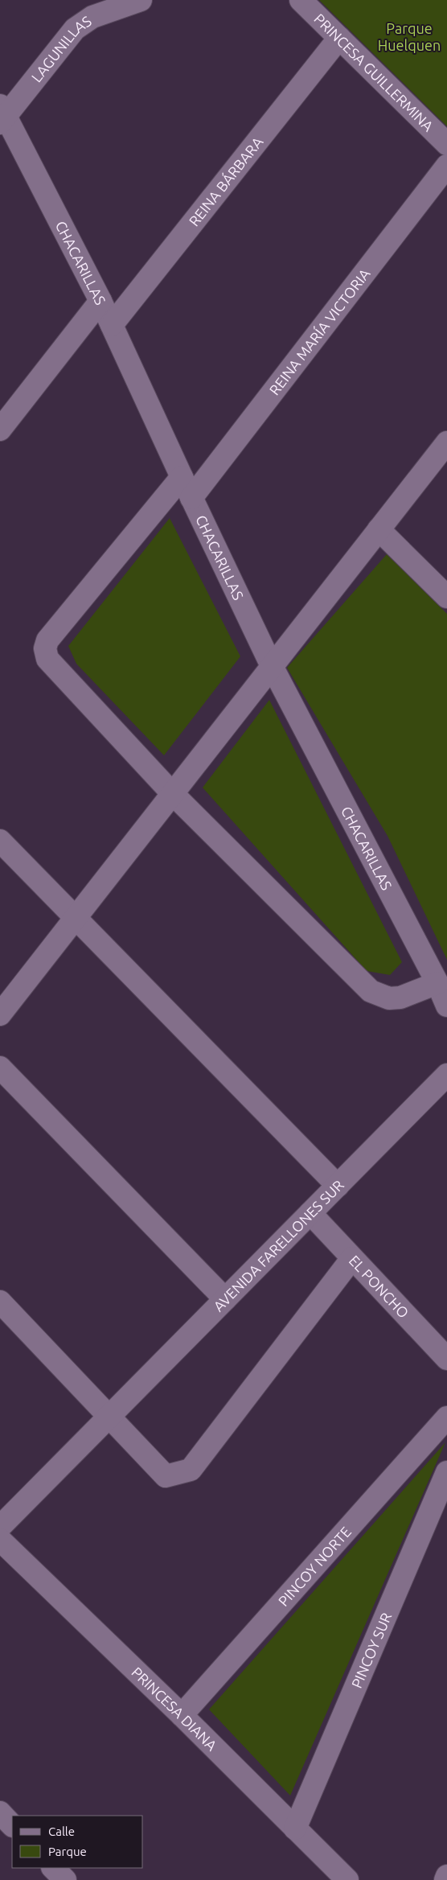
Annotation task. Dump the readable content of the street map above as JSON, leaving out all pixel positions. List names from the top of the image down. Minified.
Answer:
{"streets":{"street":["LAGUNILLAS","PRINCESA GUILLERMINA","REINA BÁRBARA","CHACARILLAS","REINA MARÍA VICTORIA","AVENIDA FARELLONES SUR","EL PONCHO","PINCOY NORTE","PINCOY SUR","PRINCESA DIANA"]},"crossings":[["LAGUNILLAS","CHACARILLAS"],["PRINCESA GUILLERMINA","REINA BÁRBARA"],["REINA BÁRBARA","CHACARILLAS"],["CHACARILLAS","REINA MARÍA VICTORIA"],["AVENIDA FARELLONES SUR","EL PONCHO"],["PINCOY NORTE","PRINCESA DIANA"],["PINCOY SUR","PRINCESA DIANA"]],"parks":["Parque Huelquen"],"legend":["Calle","Parque"]}
